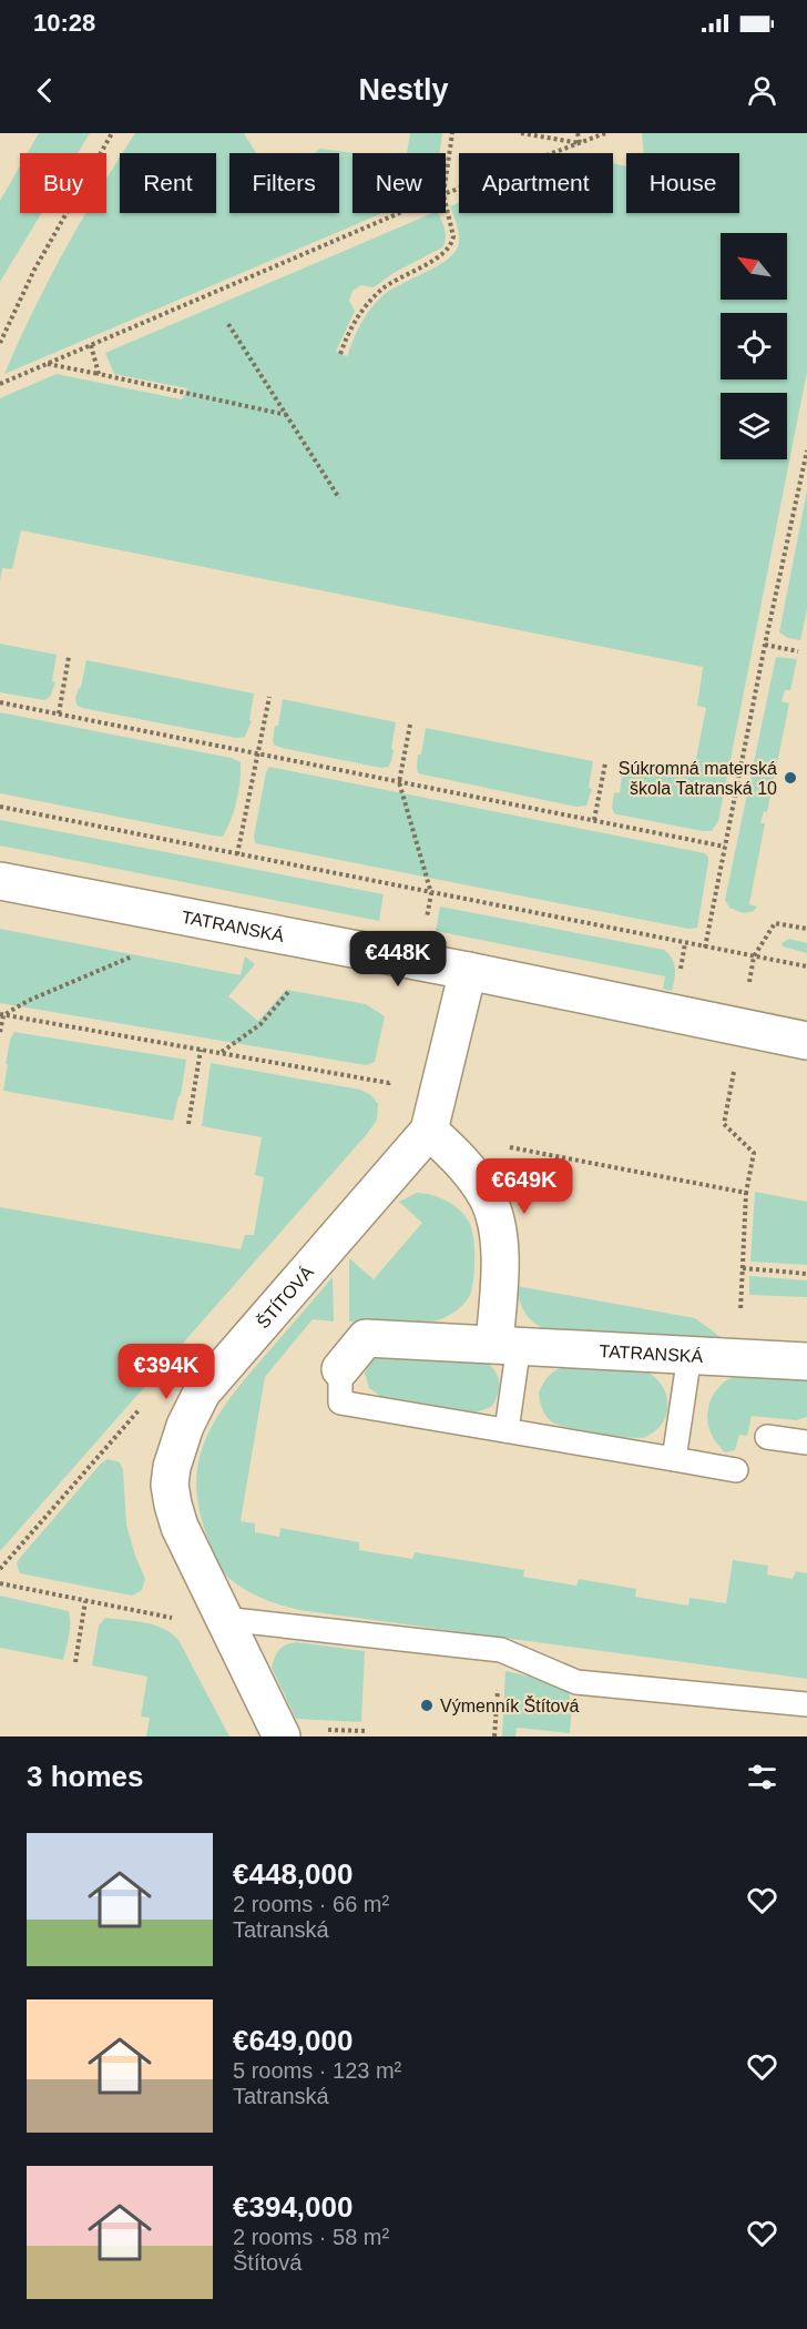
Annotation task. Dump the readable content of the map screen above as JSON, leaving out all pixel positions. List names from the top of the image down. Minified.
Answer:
{"streets":{"street":["TATRANSKÁ","ŠTÍTOVÁ"]},"places":["Súkromná materská škola Tatranská 10","Výmenník Štítová"],"north":"top left","page":{"status":"10:28","header":"Nestly","chip":["Buy","Rent","Filters","New","Apartment","House"],"price":["€448K","€649K","€394K"],"heading":"3 homes","list":[{"name":"€448,000","note":"2 rooms · 66 m² · Tatranská"},{"name":"€649,000","note":"5 rooms · 123 m² · Tatranská"},{"name":"€394,000","note":"2 rooms · 58 m² · Štítová"}]}}
